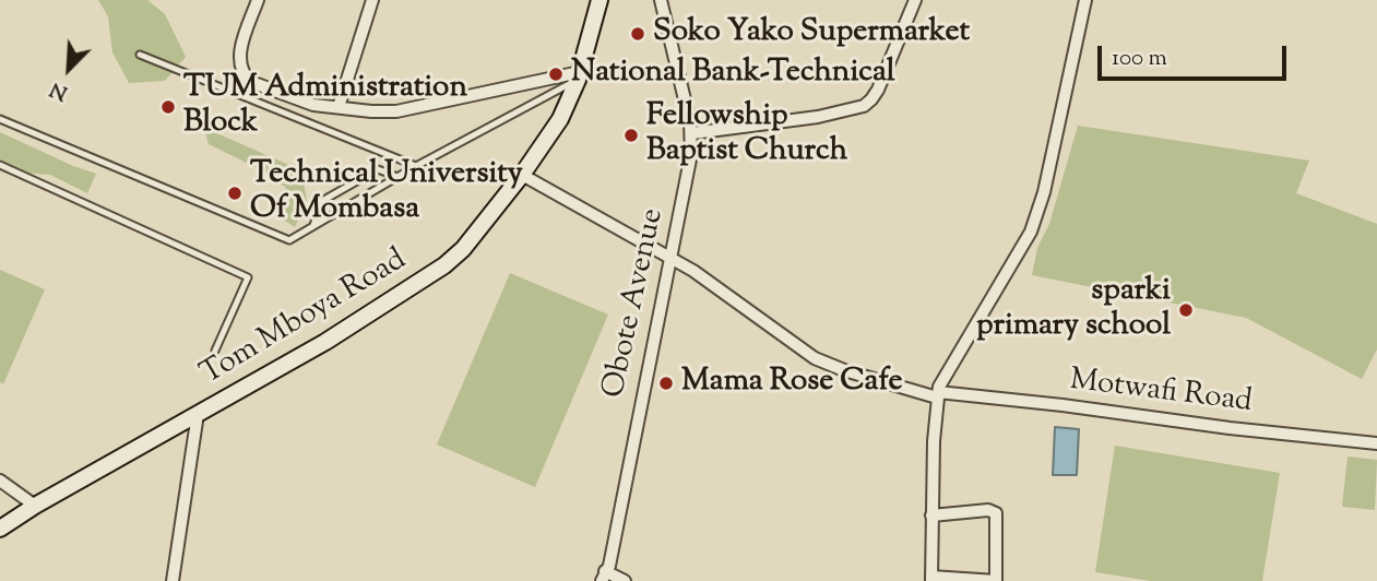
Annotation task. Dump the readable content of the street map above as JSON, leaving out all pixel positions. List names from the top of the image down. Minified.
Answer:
{"streets":{"main road":["Tom Mboya Road"],"street":["Obote Avenue","Motwafi Road"]},"crossings":[["Obote Avenue","Motwafi Road"],["Tom Mboya Road","Motwafi Road"]],"places":["Soko Yako Supermarket","National Bank-Technical","TUM Administration Block","Fellowship Baptist Church","Technical University Of Mombasa","sparki primary school","Mama Rose Cafe"],"scale_bar":"100 m","north":"bottom left"}
